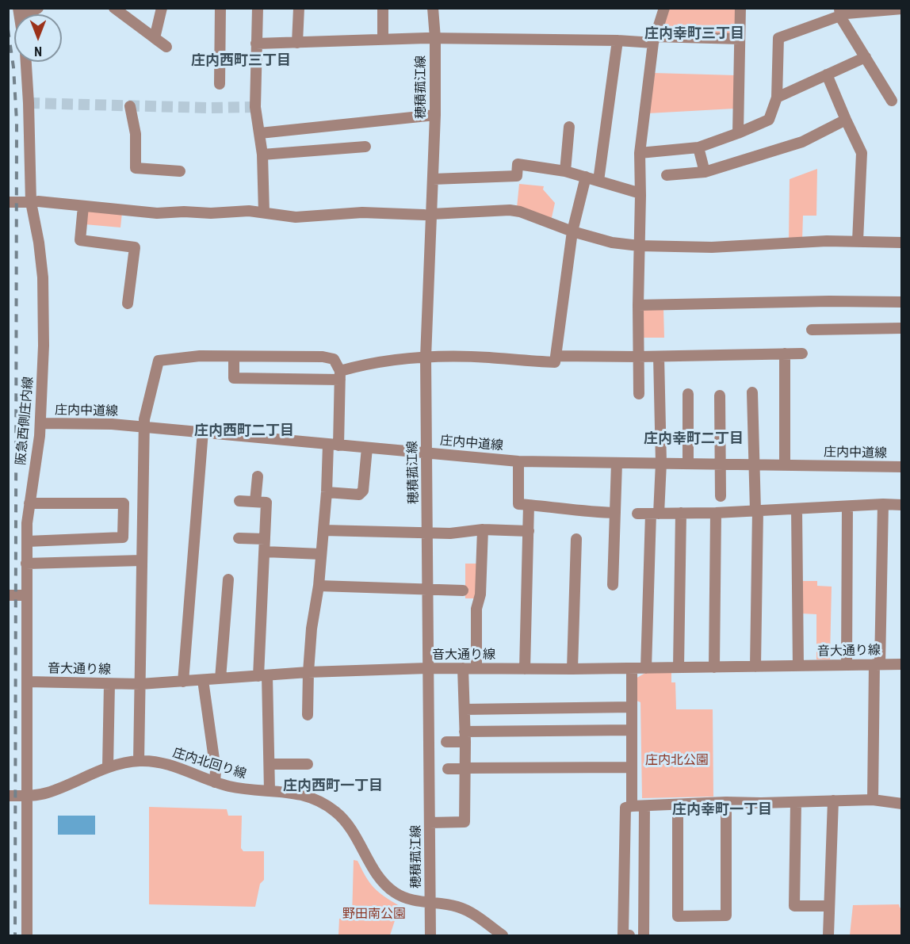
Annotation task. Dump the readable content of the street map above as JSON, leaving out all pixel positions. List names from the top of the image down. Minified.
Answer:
{"streets":{"street":["穂積菰江線","庄内中道線","阪急西側庄内線","音大通り線","庄内北回り線"]},"crossings":[["穂積菰江線","庄内中道線"],["穂積菰江線","音大通り線"],["穂積菰江線","庄内北回り線"],["庄内中道線","阪急西側庄内線"],["阪急西側庄内線","音大通り線"],["阪急西側庄内線","庄内北回り線"]],"districts":["庄内幸町三丁目","庄内西町三丁目","庄内西町二丁目","庄内幸町二丁目","庄内西町一丁目","庄内幸町一丁目"],"parks":["庄内北公園","野田南公園"],"north":"bottom"}
